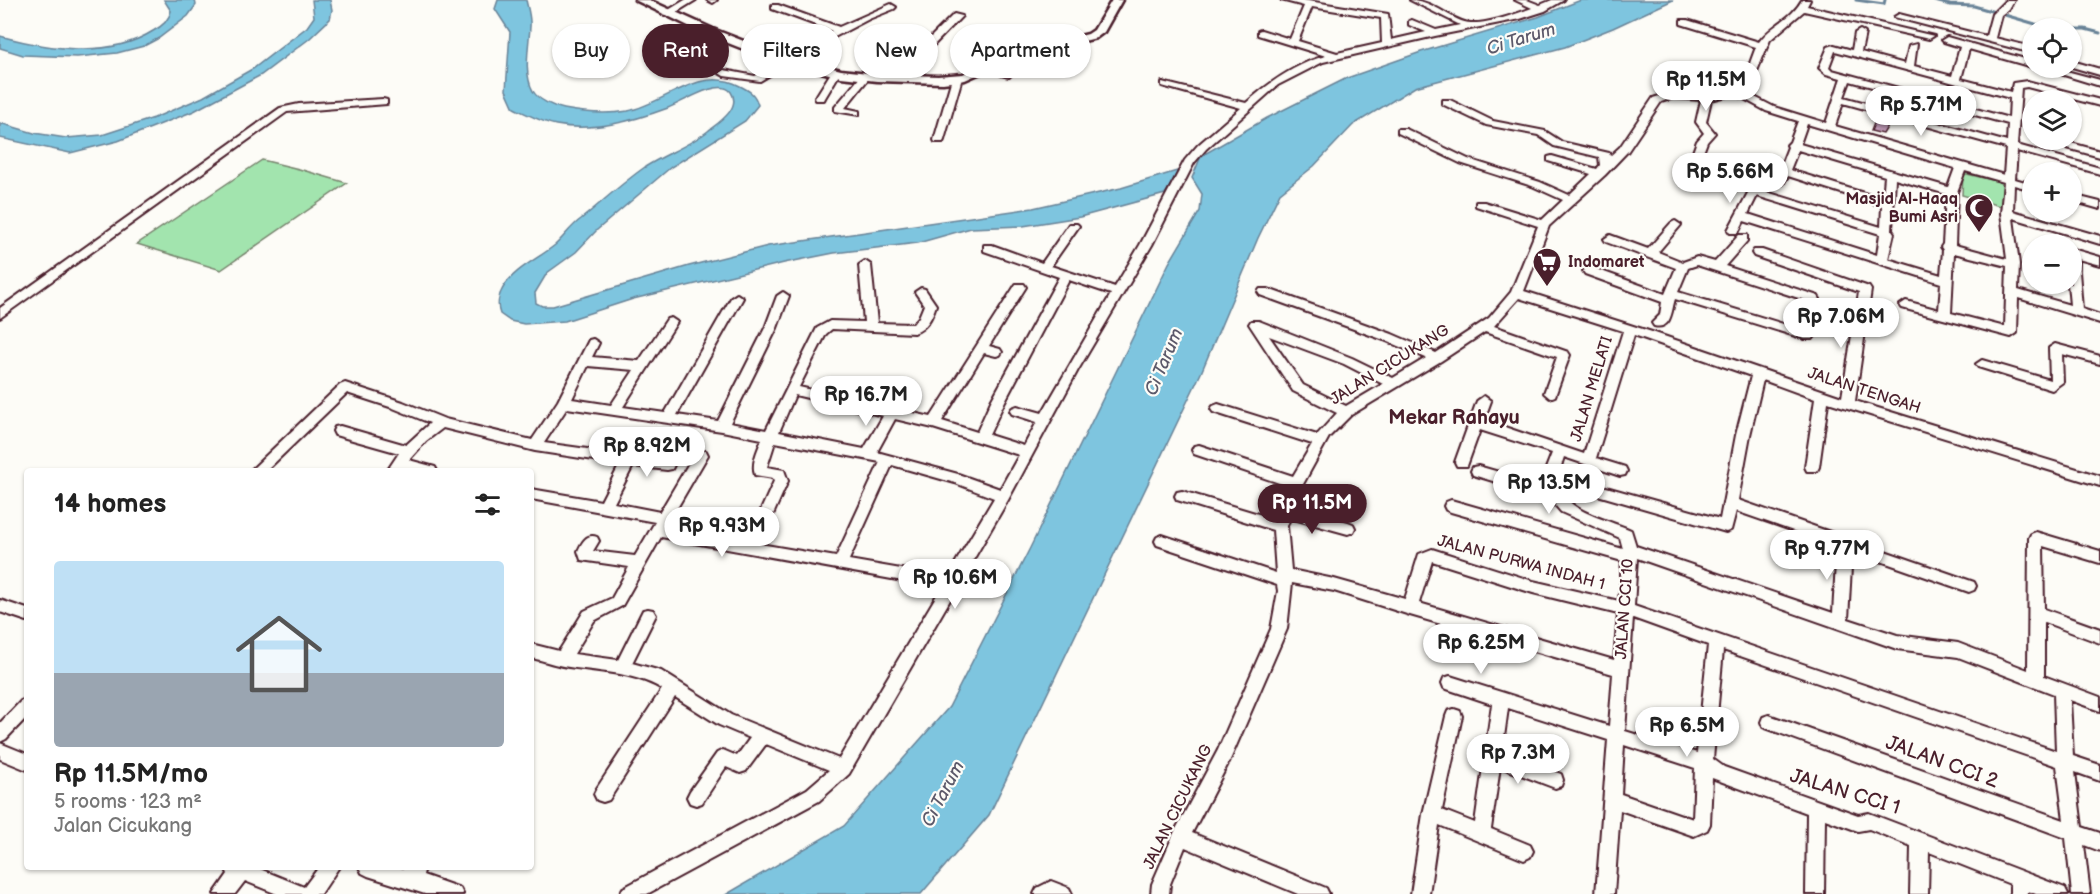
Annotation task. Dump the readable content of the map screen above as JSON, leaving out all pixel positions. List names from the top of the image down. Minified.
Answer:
{"streets":{"street":["JALAN CICUKANG","JALAN MELATI","JALAN TENGAH","JALAN PURWA INDAH 1","JALAN CCI 10","JALAN CCI 2","JALAN CCI 1"]},"crossings":[["JALAN CICUKANG","JALAN TENGAH"],["JALAN MELATI","JALAN TENGAH"],["JALAN PURWA INDAH 1","JALAN CCI 10"],["JALAN CCI 10","JALAN CCI 1"]],"districts":["Mekar Rahayu"],"water":["Ci Tarum"],"places":{"mosque":["Masjid Al-Haaq Bumi Asri"],"supermarket":["Indomaret"]},"page":{"map_buttons":["+","−"],"chip":["Buy","Rent","Filters","New","Apartment"],"price":["Rp 11.5M","Rp 5.71M","Rp 5.66M","Rp 7.06M","Rp 16.7M","Rp 8.92M","Rp 13.5M","Rp 11.5M","Rp 9.93M","Rp 9.77M","Rp 10.6M","Rp 6.25M","Rp 6.5M","Rp 7.3M"],"heading":"14 homes","list":[{"name":"Rp 11.5M/mo","note":"5 rooms · 123 m² · Jalan Cicukang"}]}}
